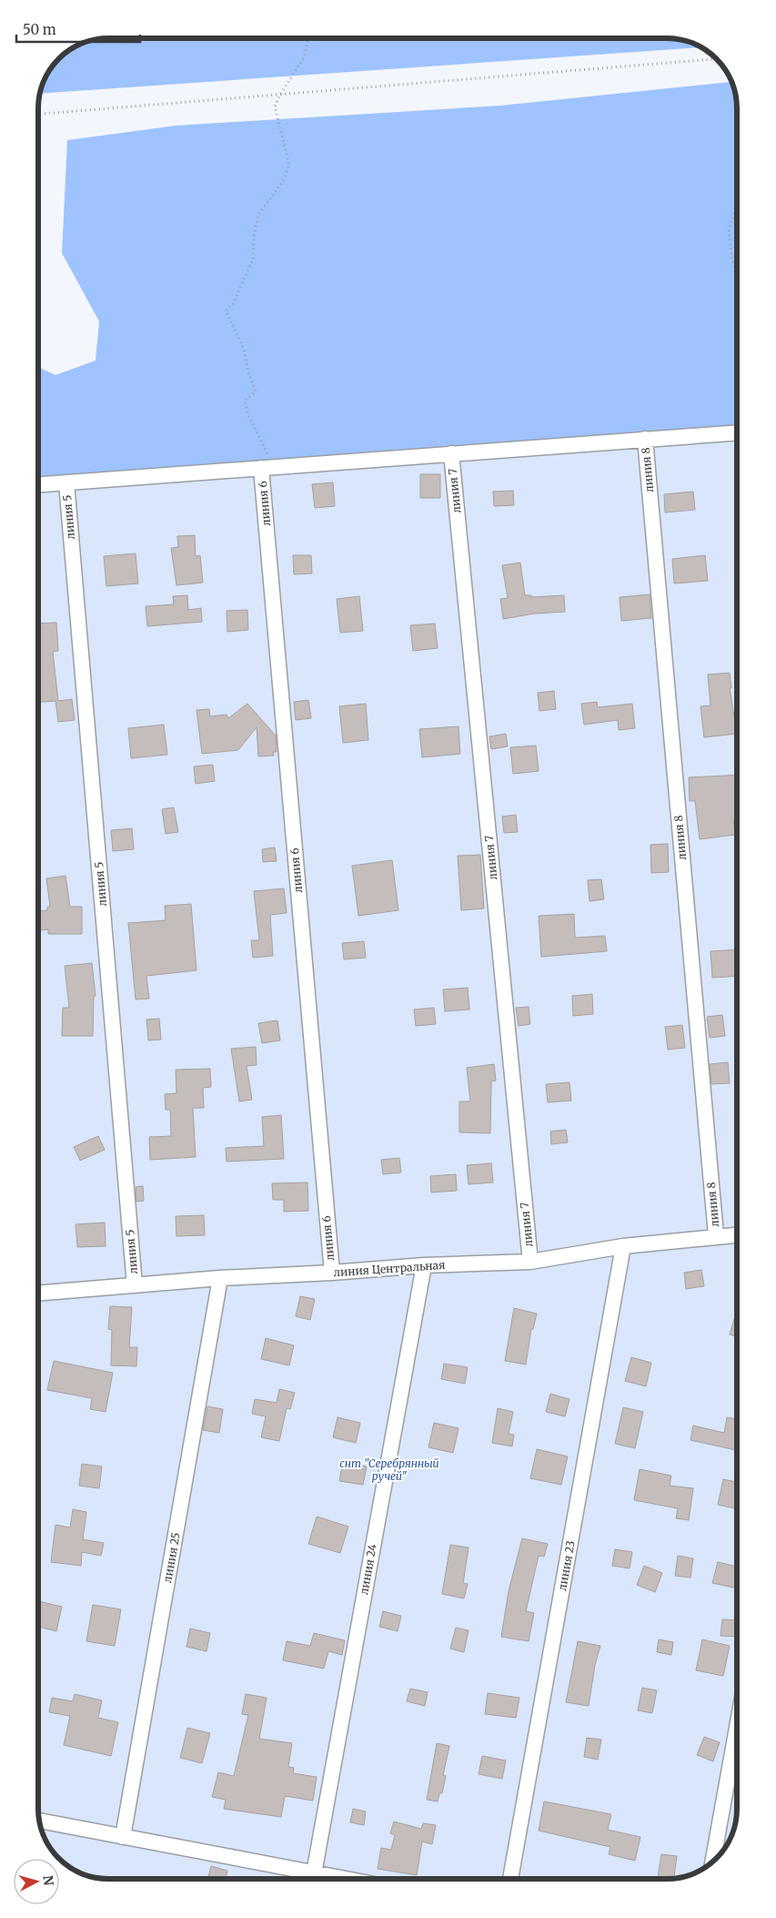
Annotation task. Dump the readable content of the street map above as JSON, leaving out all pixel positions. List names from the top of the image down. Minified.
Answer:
{"streets":{"street":["линия 8","линия 7","линия 6","линия 5","линия Центральная","линия 25","линия 23","линия 24"]},"crossings":[["линия 8","линия Центральная"],["линия 7","линия Центральная"],["линия 6","линия Центральная"],["линия 5","линия Центральная"],["линия Центральная","линия 25"],["линия Центральная","линия 23"],["линия Центральная","линия 24"]],"parks":["снт \"Серебрянный ручей\""],"scale_bar":"50 m","north":"right"}
